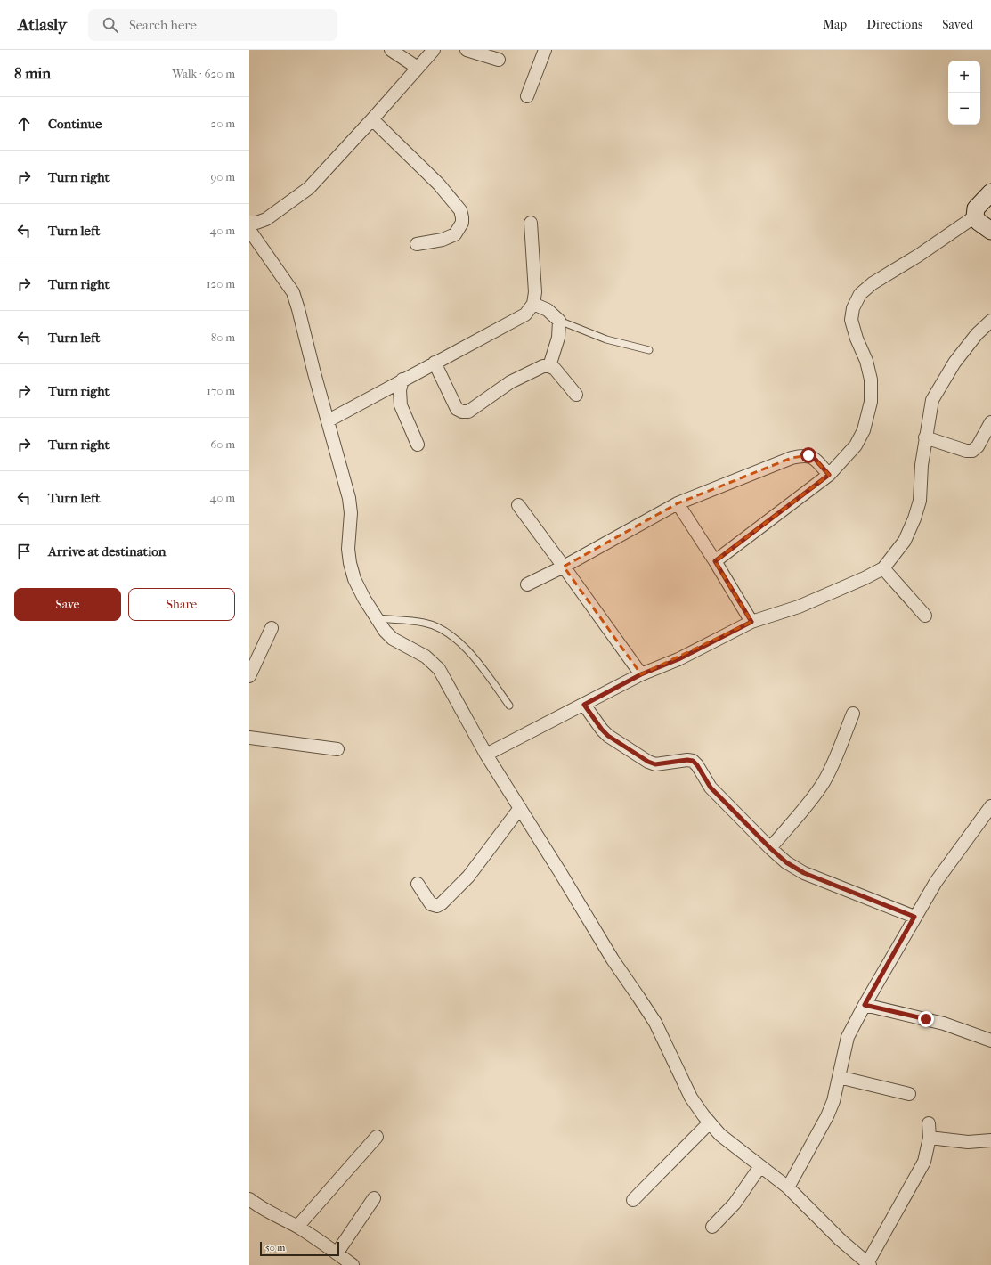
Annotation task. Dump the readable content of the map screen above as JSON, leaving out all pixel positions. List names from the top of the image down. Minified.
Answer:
{"scale_bar":"50 m","page":{"header":"Atlasly","search":"Search here","nav":["Map","Directions","Saved"],"heading":["8 min","Walk · 620 m"],"map_buttons":["+","−"],"list":[["Continue","20 m"],["Turn right","90 m"],["Turn left","40 m"],["Turn right","120 m"],["Turn left","80 m"],["Turn right","170 m"],["Turn right","60 m"],["Turn left","40 m"],"Arrive at destination"],"buttons":["Save","Share"],"scale":"50 m"}}
